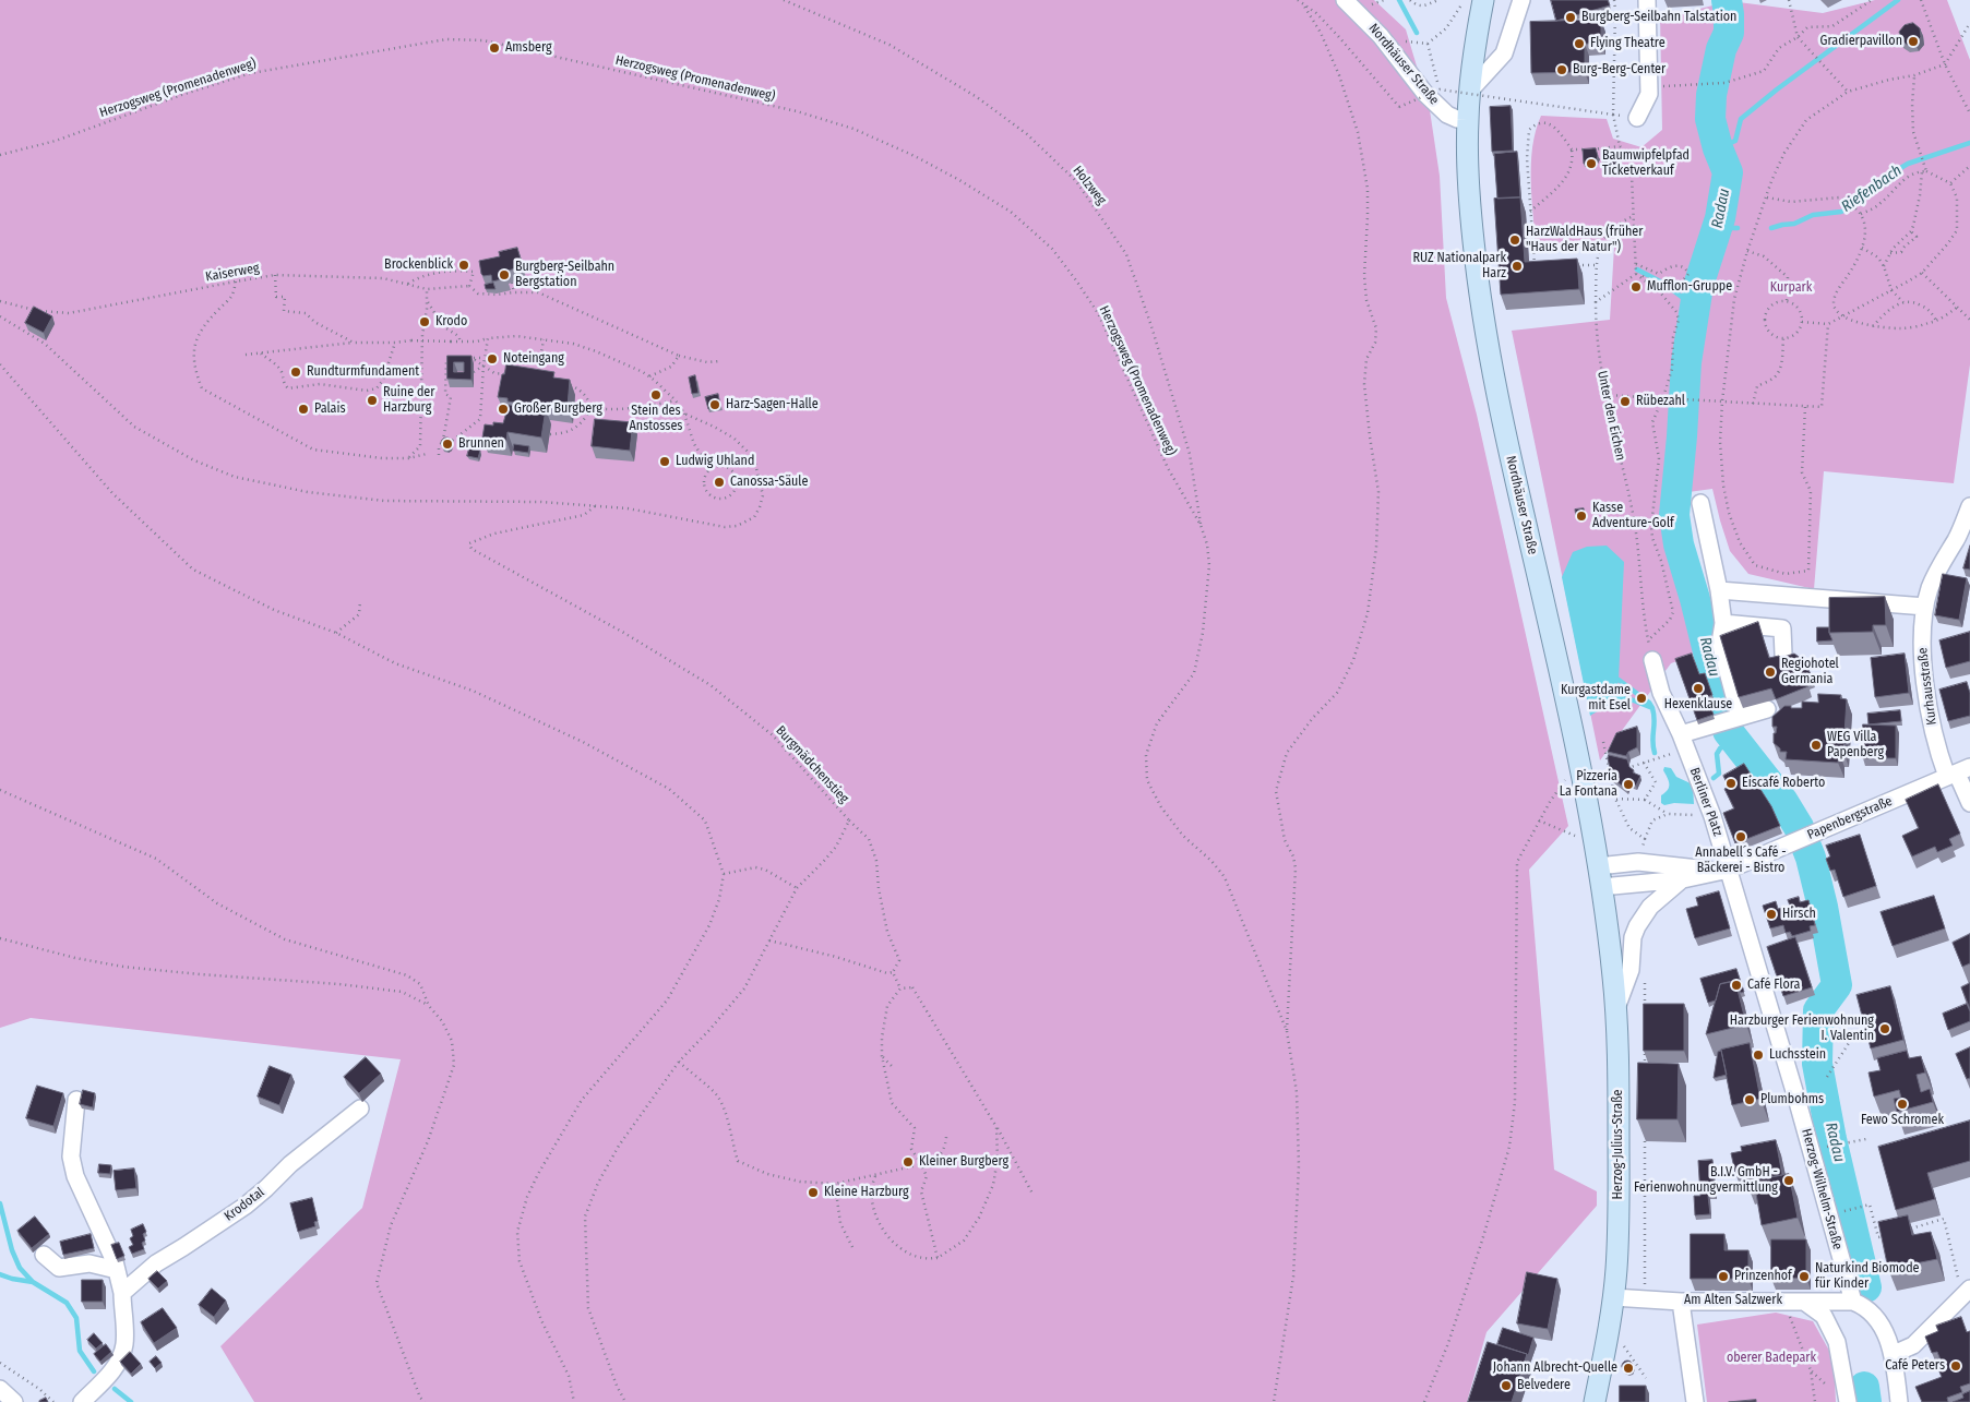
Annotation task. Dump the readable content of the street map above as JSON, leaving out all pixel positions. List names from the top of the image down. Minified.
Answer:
{"streets":{"main road":["Nordhäuser Straße","Herzog-Julius-Straße"],"street":["Kurhausstraße","Berliner Platz","Papenbergstraße","Herzog-Wilhelm-Straße","Krodotal","Am Alten Salzwerk"],"path":["Herzogsweg (Promenadenweg)","Holzweg","Kaiserweg","Unter den Eichen","Burgmädchenstieg"]},"crossings":[["Nordhäuser Straße","Herzog-Julius-Straße"],["Herzogsweg (Promenadenweg)","Holzweg"],["Kurhausstraße","Papenbergstraße"],["Berliner Platz","Papenbergstraße"],["Berliner Platz","Herzog-Wilhelm-Straße"],["Papenbergstraße","Herzog-Wilhelm-Straße"],["Herzog-Julius-Straße","Am Alten Salzwerk"],["Herzog-Wilhelm-Straße","Am Alten Salzwerk"]],"water":["Riefenbach","Radau"],"parks":["Kurpark","oberer Badepark"],"places":["Burgberg-Seilbahn Talstation","Gradierpavillon","Flying Theatre","Amsberg","Burg-Berg-Center","Baumwipfelpfad Ticketverkauf","HarzWaldHaus (früher \"Haus der Natur\")","Brockenblick","RUZ Nationalpark Harz","Burgberg-Seilbahn Bergstation","Mufflon-Gruppe","Krodo","Noteingang","Rundturmfundament","Stein des Anstosses","Ruine der Harzburg","Rübezahl","Harz-Sagen-Halle","Palais","Großer Burgberg","Brunnen","Ludwig Uhland","Canossa-Säule","Kasse Adventure-Golf","Regiohotel Germania","Hexenklause","Kurgastdame mit Esel","WEG Villa Papenberg","Eiscafé Roberto","Pizzeria La Fontana","Annabell´s Café - Bäckerei - Bistro","Hirsch","Café Flora","Harzburger Ferienwohnung I. Valentin","Luchsstein","Plumbohms","Fewo Schromek","Kleiner Burgberg","B.I.V. GmbH - Ferienwohnungvermittlung","Kleine Harzburg","Prinzenhof","Naturkind Biomode für Kinder","Café Peters","Johann Albrecht-Quelle","Belvedere"]}
